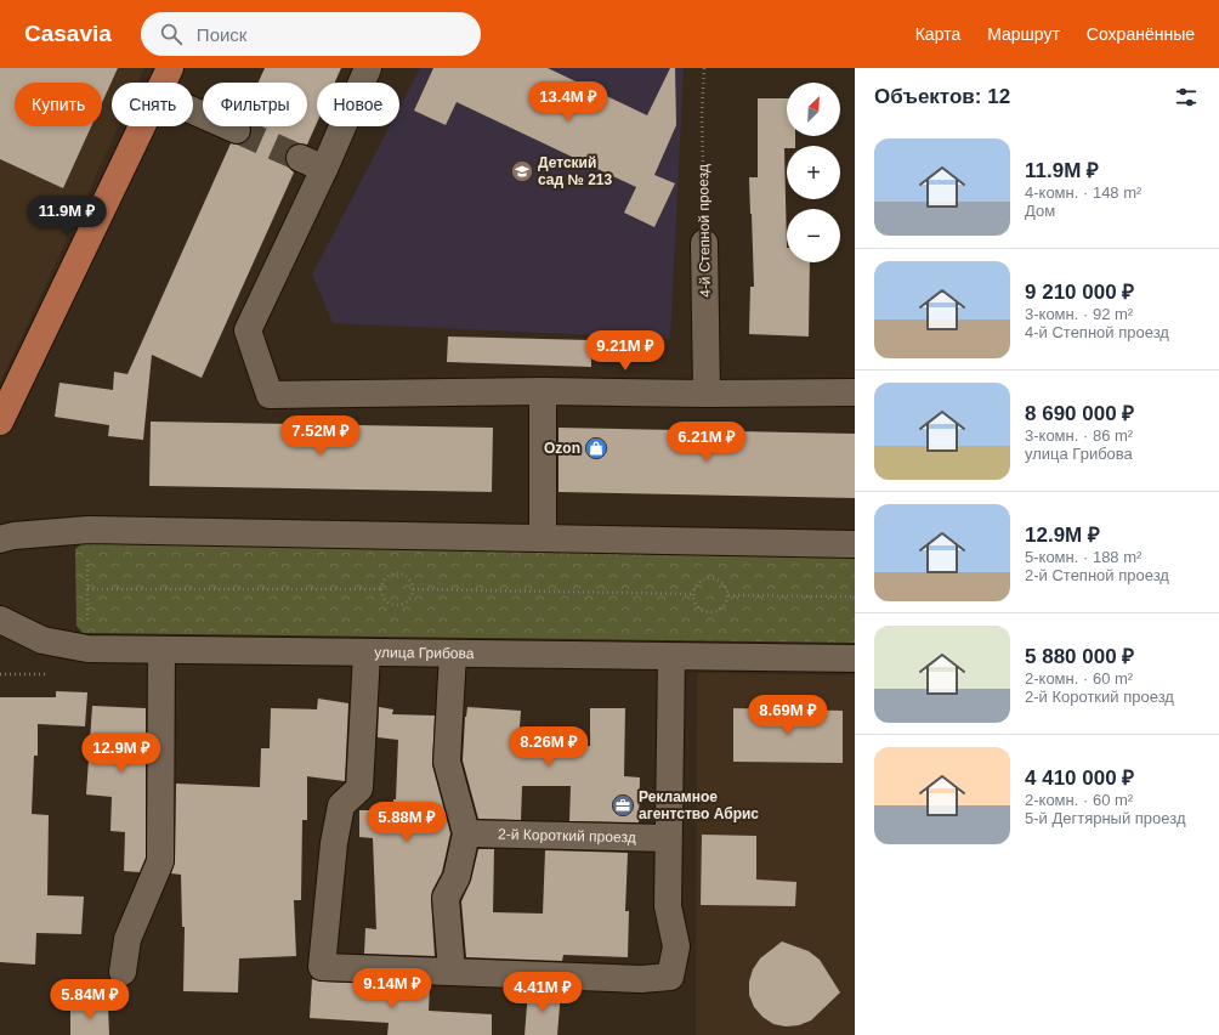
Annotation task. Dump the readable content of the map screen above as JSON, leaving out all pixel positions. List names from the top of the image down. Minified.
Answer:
{"streets":{"street":["4-й Степной проезд","улица Грибова","2-й Короткий проезд"]},"places":{"school or university":["Детский сад № 213"],"shop":["Ozon"],"office":["Рекламное агентство Абрис"]},"north":"top right","page":{"header":"Casavia","search":"Поиск","nav":["Карта","Маршрут","Сохранённые"],"heading":"Объектов: 12","price":["13.4M ₽","11.9M ₽","9.21M ₽","7.52M ₽","6.21M ₽","8.69M ₽","8.26M ₽","12.9M ₽","5.88M ₽","9.14M ₽","4.41M ₽","5.84M ₽"],"map_buttons":["+","−"],"chip":["Купить","Снять","Фильтры","Новое"],"list":[{"name":"11.9M ₽","note":"4-комн. · 148 m² · Дом"},{"name":"9 210 000 ₽","note":"3-комн. · 92 m² · 4-й Степной проезд"},{"name":"8 690 000 ₽","note":"3-комн. · 86 m² · улица Грибова"},{"name":"12.9M ₽","note":"5-комн. · 188 m² · 2-й Степной проезд"},{"name":"5 880 000 ₽","note":"2-комн. · 60 m² · 2-й Короткий проезд"},{"name":"4 410 000 ₽","note":"2-комн. · 60 m² · 5-й Дегтярный проезд"}]}}
